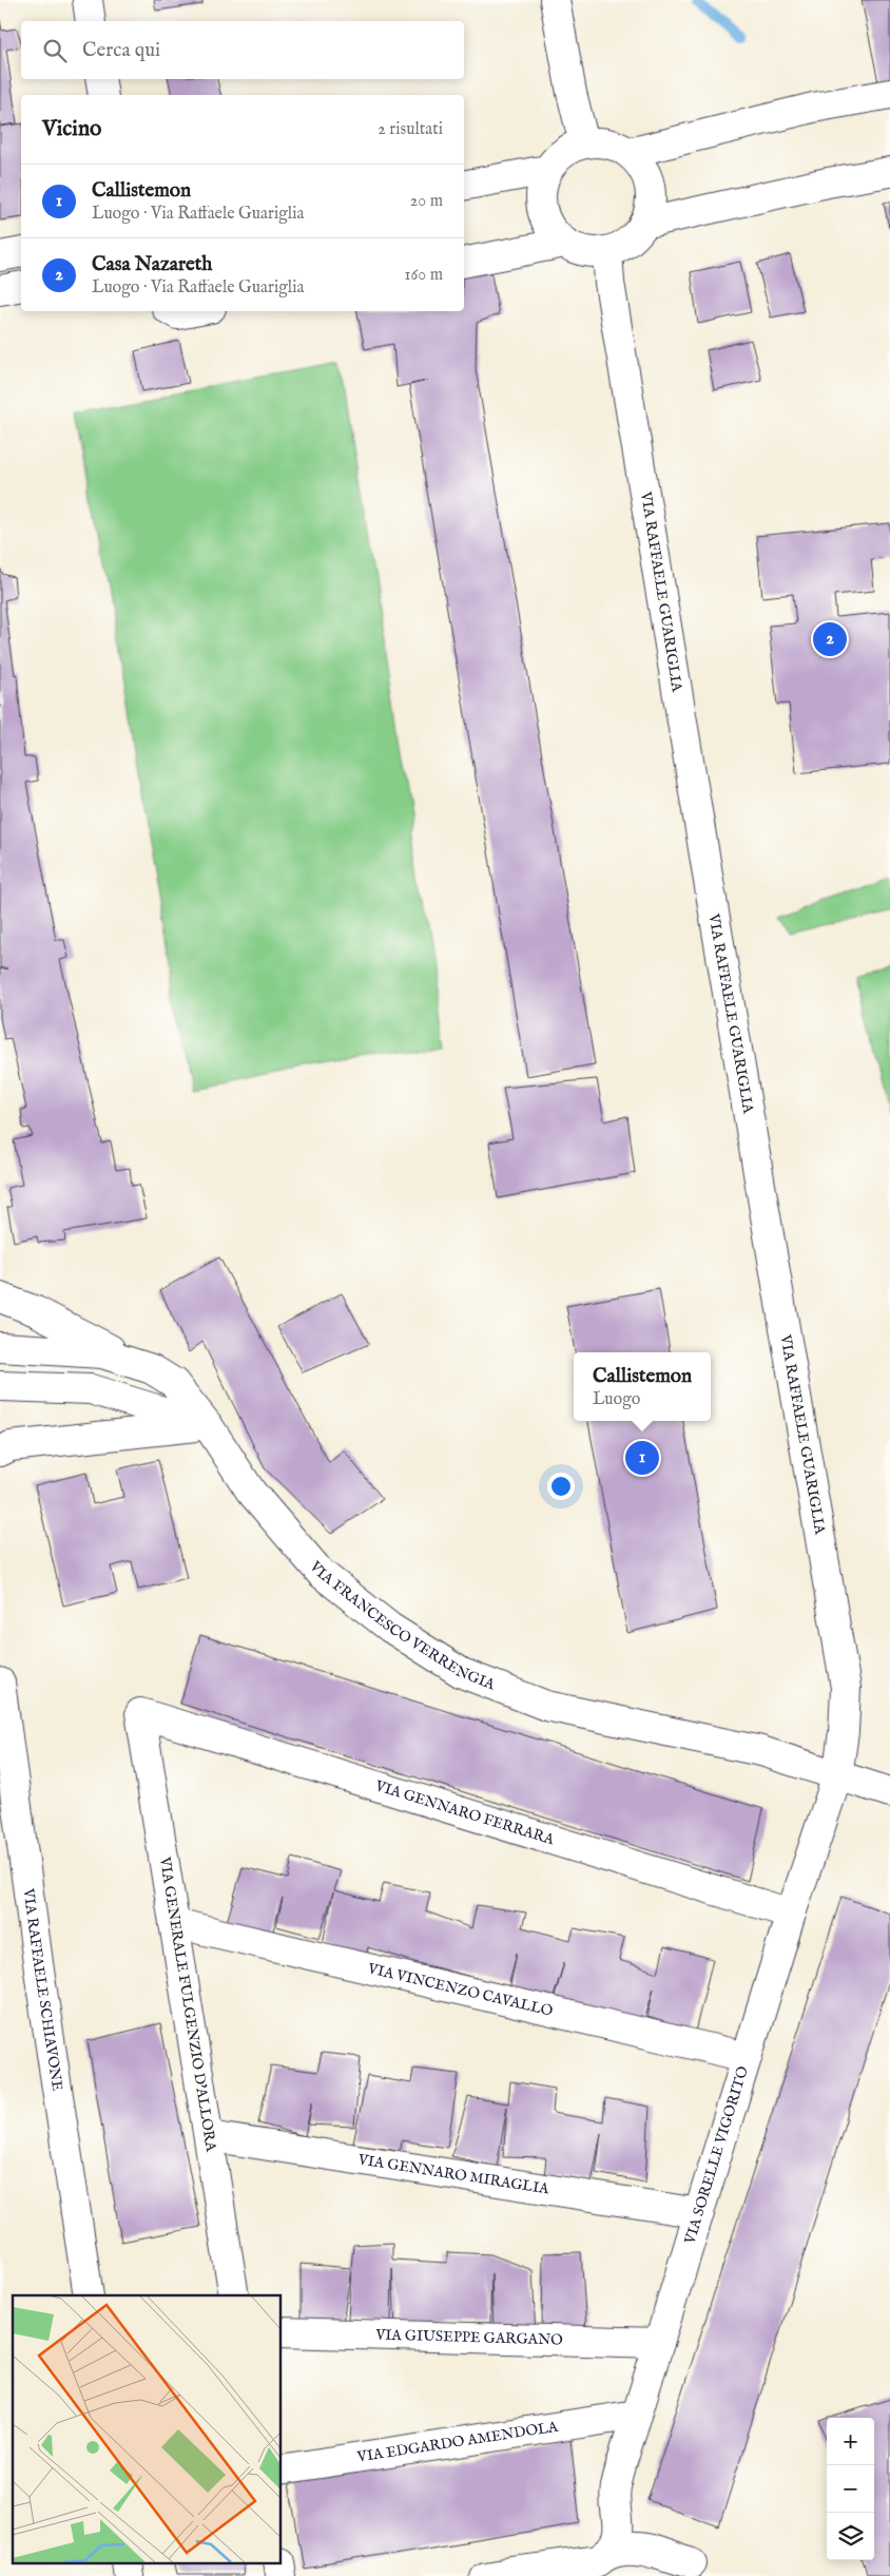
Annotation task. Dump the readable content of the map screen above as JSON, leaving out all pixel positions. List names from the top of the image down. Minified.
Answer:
{"streets":{"street":["VIA RAFFAELE GUARIGLIA","VIA FRANCESCO VERRENGIA","VIA GENNARO FERRARA","VIA RAFFAELE SCHIAVONE","VIA VINCENZO CAVALLO","VIA GENERALE FULGENZIO D'ALLORA","VIA SORELLE VIGORITO","VIA GENNARO MIRAGLIA","VIA GIUSEPPE GARGANO","VIA EDGARDO AMENDOLA"]},"crossings":[["VIA RAFFAELE GUARIGLIA","VIA FRANCESCO VERRENGIA"],["VIA RAFFAELE GUARIGLIA","VIA SORELLE VIGORITO"],["VIA FRANCESCO VERRENGIA","VIA SORELLE VIGORITO"],["VIA GENNARO FERRARA","VIA GENERALE FULGENZIO D'ALLORA"],["VIA GENNARO FERRARA","VIA SORELLE VIGORITO"],["VIA VINCENZO CAVALLO","VIA GENERALE FULGENZIO D'ALLORA"],["VIA VINCENZO CAVALLO","VIA SORELLE VIGORITO"],["VIA GENERALE FULGENZIO D'ALLORA","VIA GENNARO MIRAGLIA"],["VIA SORELLE VIGORITO","VIA GENNARO MIRAGLIA"],["VIA SORELLE VIGORITO","VIA GIUSEPPE GARGANO"],["VIA SORELLE VIGORITO","VIA EDGARDO AMENDOLA"]],"page":{"search":"Cerca qui","heading":["Vicino","2 risultati"],"list":[{"mark":"1","name":"Callistemon","note":"Luogo · Via Raffaele Guariglia","value":"20 m"},{"mark":"2","name":"Casa Nazareth","note":"Luogo · Via Raffaele Guariglia","value":"160 m"}],"pins":["2","1"],"popup":["Callistemon","Luogo"],"map_buttons":["+","−"]}}
